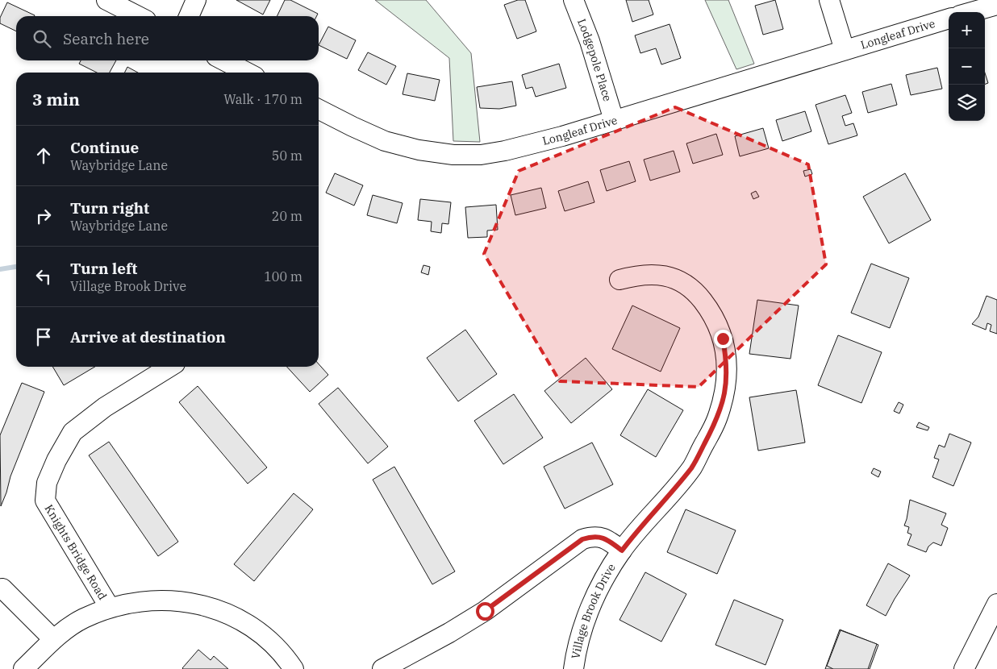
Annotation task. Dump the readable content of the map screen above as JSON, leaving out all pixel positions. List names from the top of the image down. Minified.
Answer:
{"streets":{"street":["Longleaf Drive","Lodgepole Place","Knights Bridge Road","Village Brook Drive"]},"crossings":[["Longleaf Drive","Lodgepole Place"]],"page":{"map_buttons":["+","−"],"search":"Search here","heading":["3 min","Walk · 170 m"],"list":[["Continue","Waybridge Lane","50 m"],["Turn right","Waybridge Lane","20 m"],["Turn left","Village Brook Drive","100 m"],"Arrive at destination"]}}
